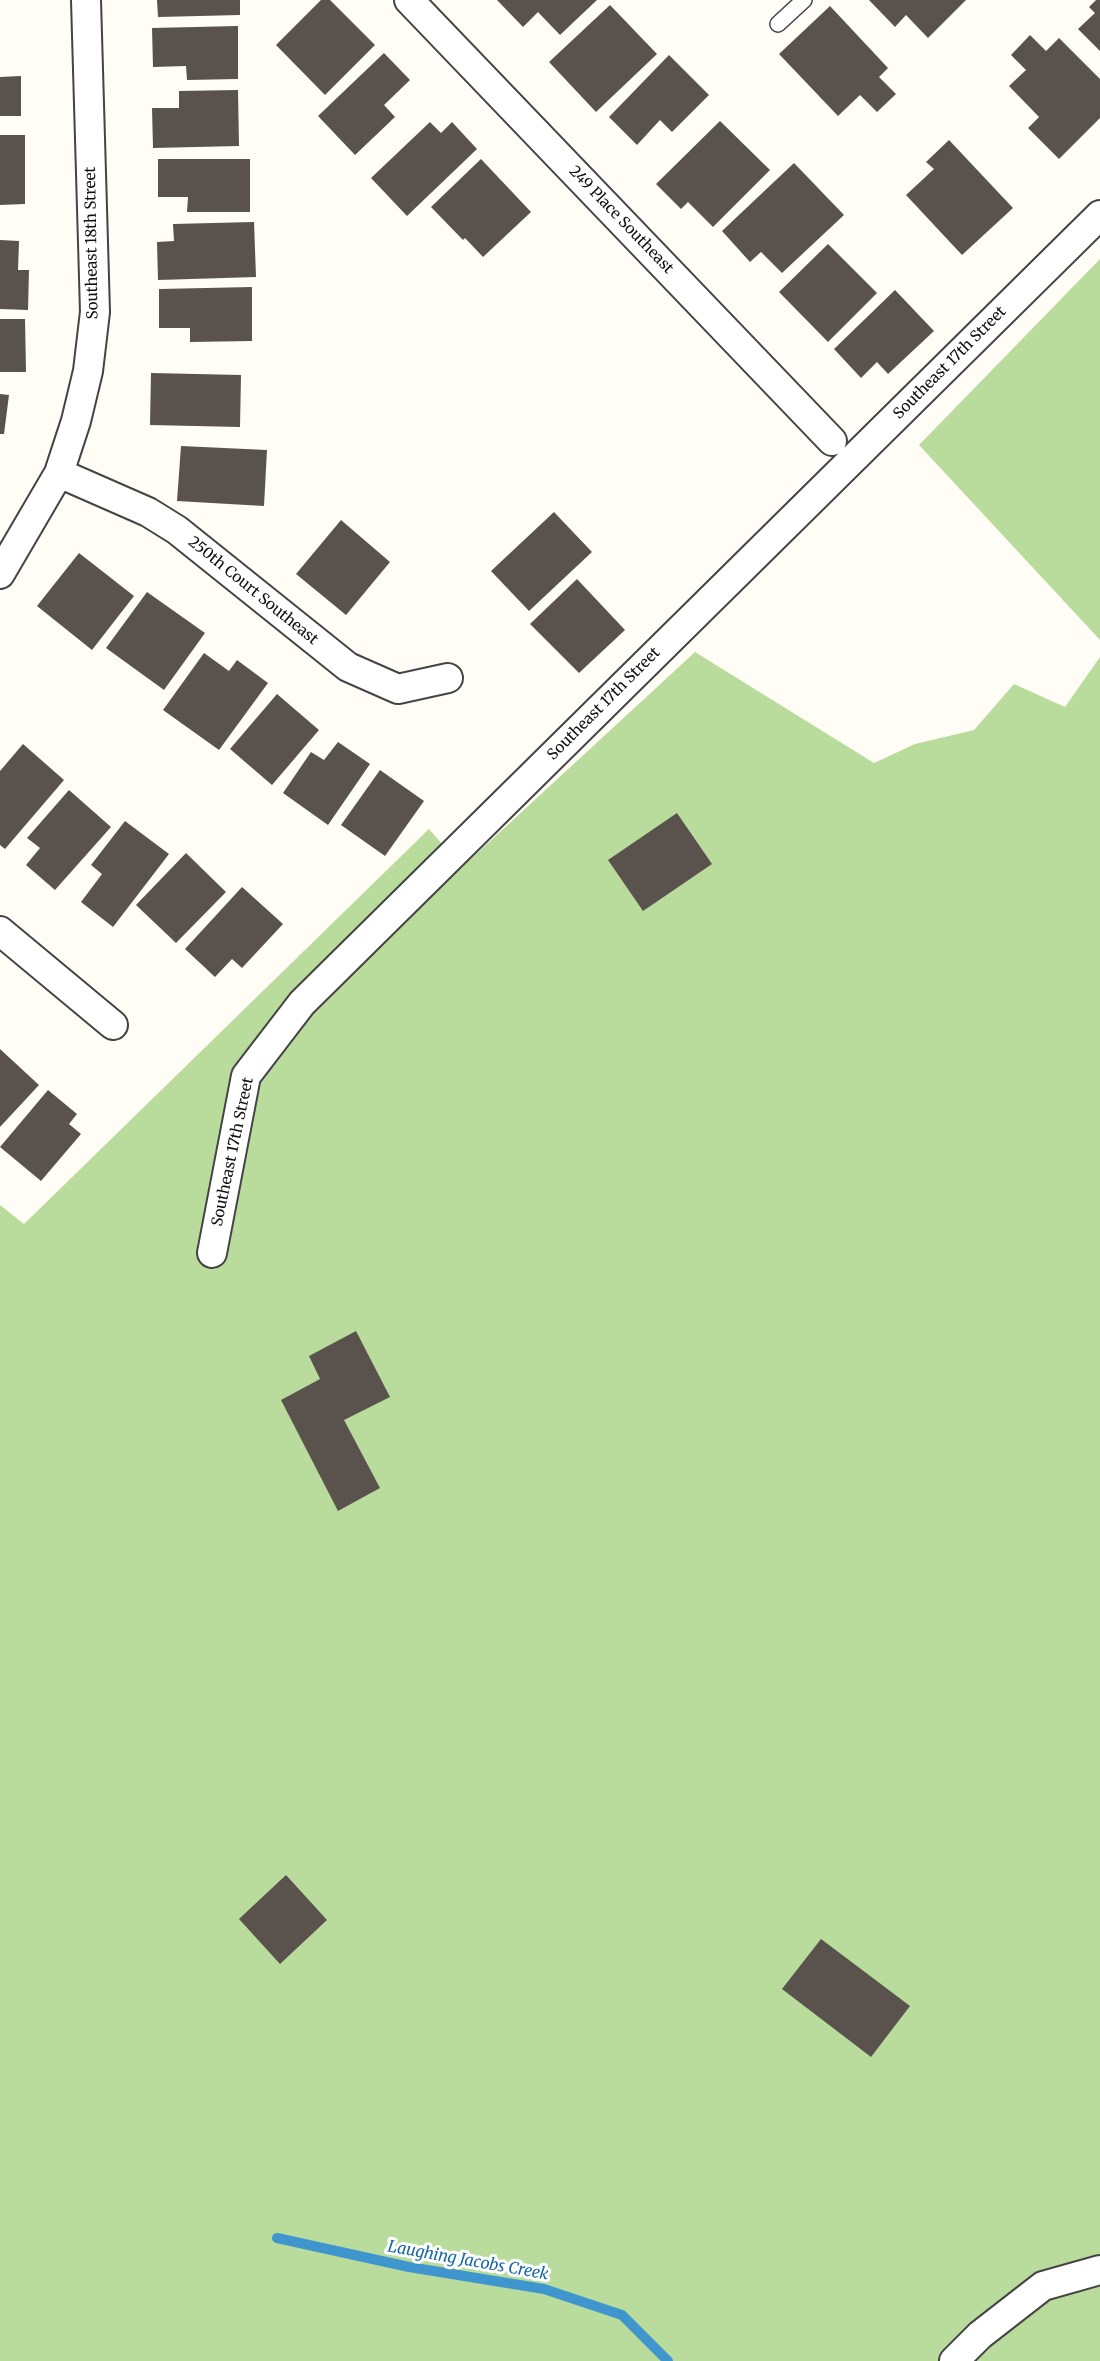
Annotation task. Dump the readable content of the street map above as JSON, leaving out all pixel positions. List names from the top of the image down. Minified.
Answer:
{"streets":{"street":["249 Place Southeast","Southeast 18th Street","Southeast 17th Street","250th Court Southeast"]},"crossings":[["Southeast 18th Street","250th Court Southeast"]],"water":["Laughing Jacobs Creek"]}
